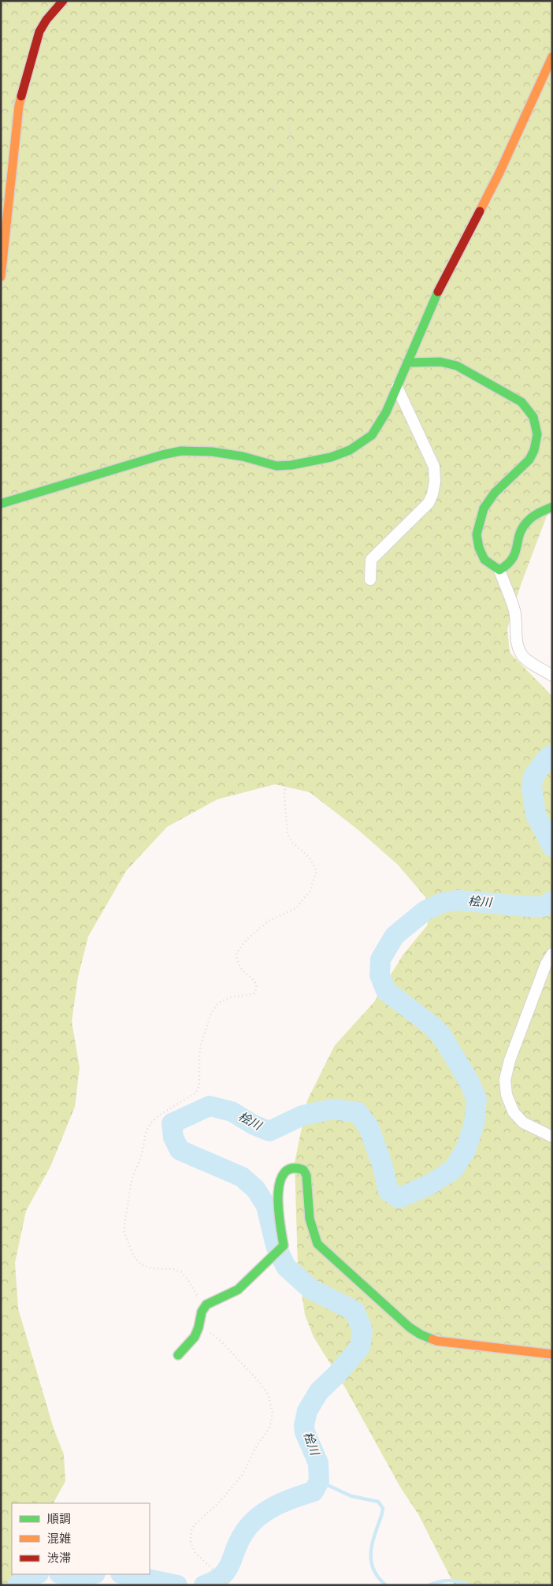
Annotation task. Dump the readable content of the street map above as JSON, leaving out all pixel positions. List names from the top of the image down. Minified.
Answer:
{"water":["桧川"],"legend":["順調","混雑","渋滞"]}
